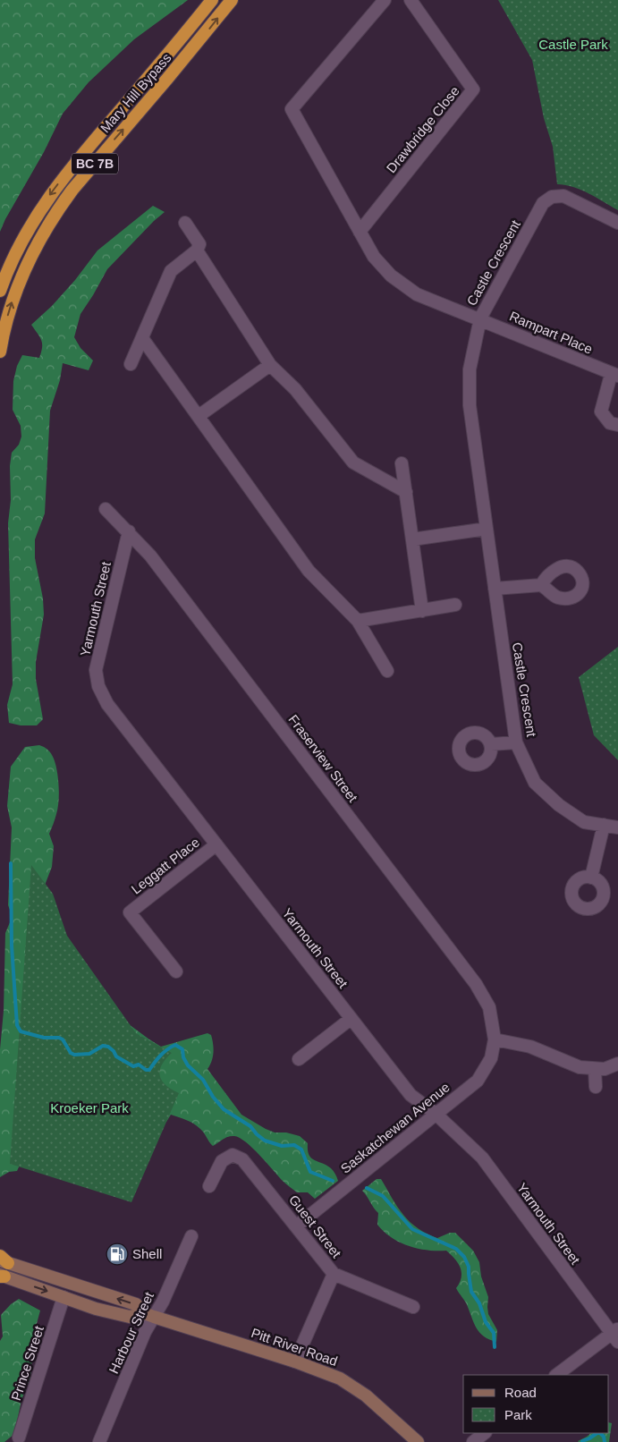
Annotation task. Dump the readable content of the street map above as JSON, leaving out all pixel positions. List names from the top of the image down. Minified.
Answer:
{"streets":{"highway":["Mary Hill Bypass","BC 7B"],"main road":["Pitt River Road"],"street":["Drawbridge Close","Castle Crescent","Rampart Place","Yarmouth Street","Fraserview Street","Leggatt Place","Saskatchewan Avenue","Guest Street","Harbour Street","Prince Street"]},"crossings":[["Castle Crescent","Rampart Place"],["Yarmouth Street","Fraserview Street"],["Yarmouth Street","Leggatt Place"],["Yarmouth Street","Saskatchewan Avenue"],["Fraserview Street","Saskatchewan Avenue"],["Saskatchewan Avenue","Guest Street"],["Harbour Street","Pitt River Road"],["Pitt River Road","Prince Street"]],"parks":["Castle Park","Kroeker Park"],"places":{"fuel station":["Shell"]},"legend":["Road","Park"]}
